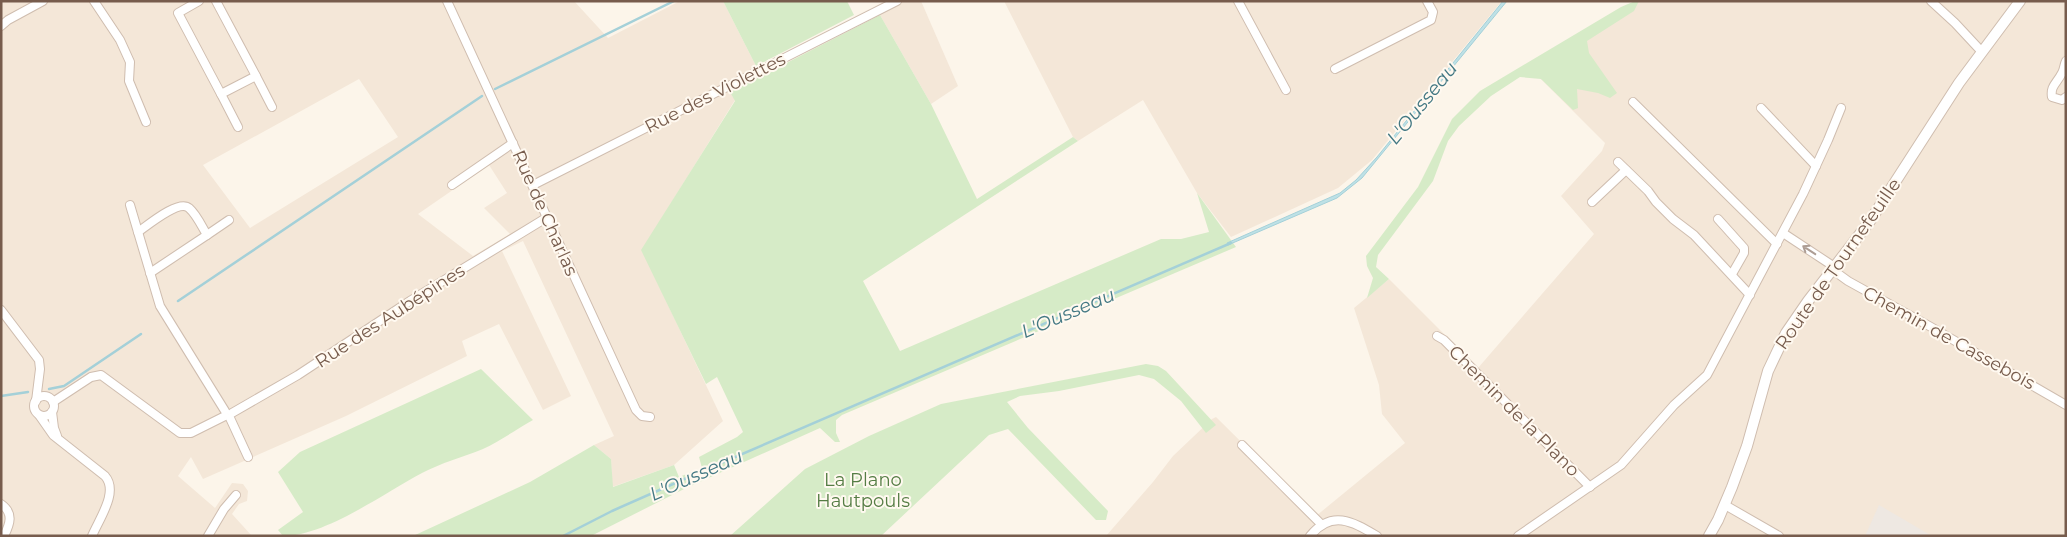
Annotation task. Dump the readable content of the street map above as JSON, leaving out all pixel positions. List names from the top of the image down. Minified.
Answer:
{"streets":{"street":["Rue des Violettes","Rue de Charlas","Route de Tournefeuille","Rue des Aubépines","Chemin de Cassebois","Chemin de la Plano"]},"crossings":[["Rue des Violettes","Rue de Charlas"],["Rue de Charlas","Rue des Aubépines"],["Route de Tournefeuille","Chemin de Cassebois"]],"water":["L'Ousseau"],"parks":["La Plano Hautpouls"]}
